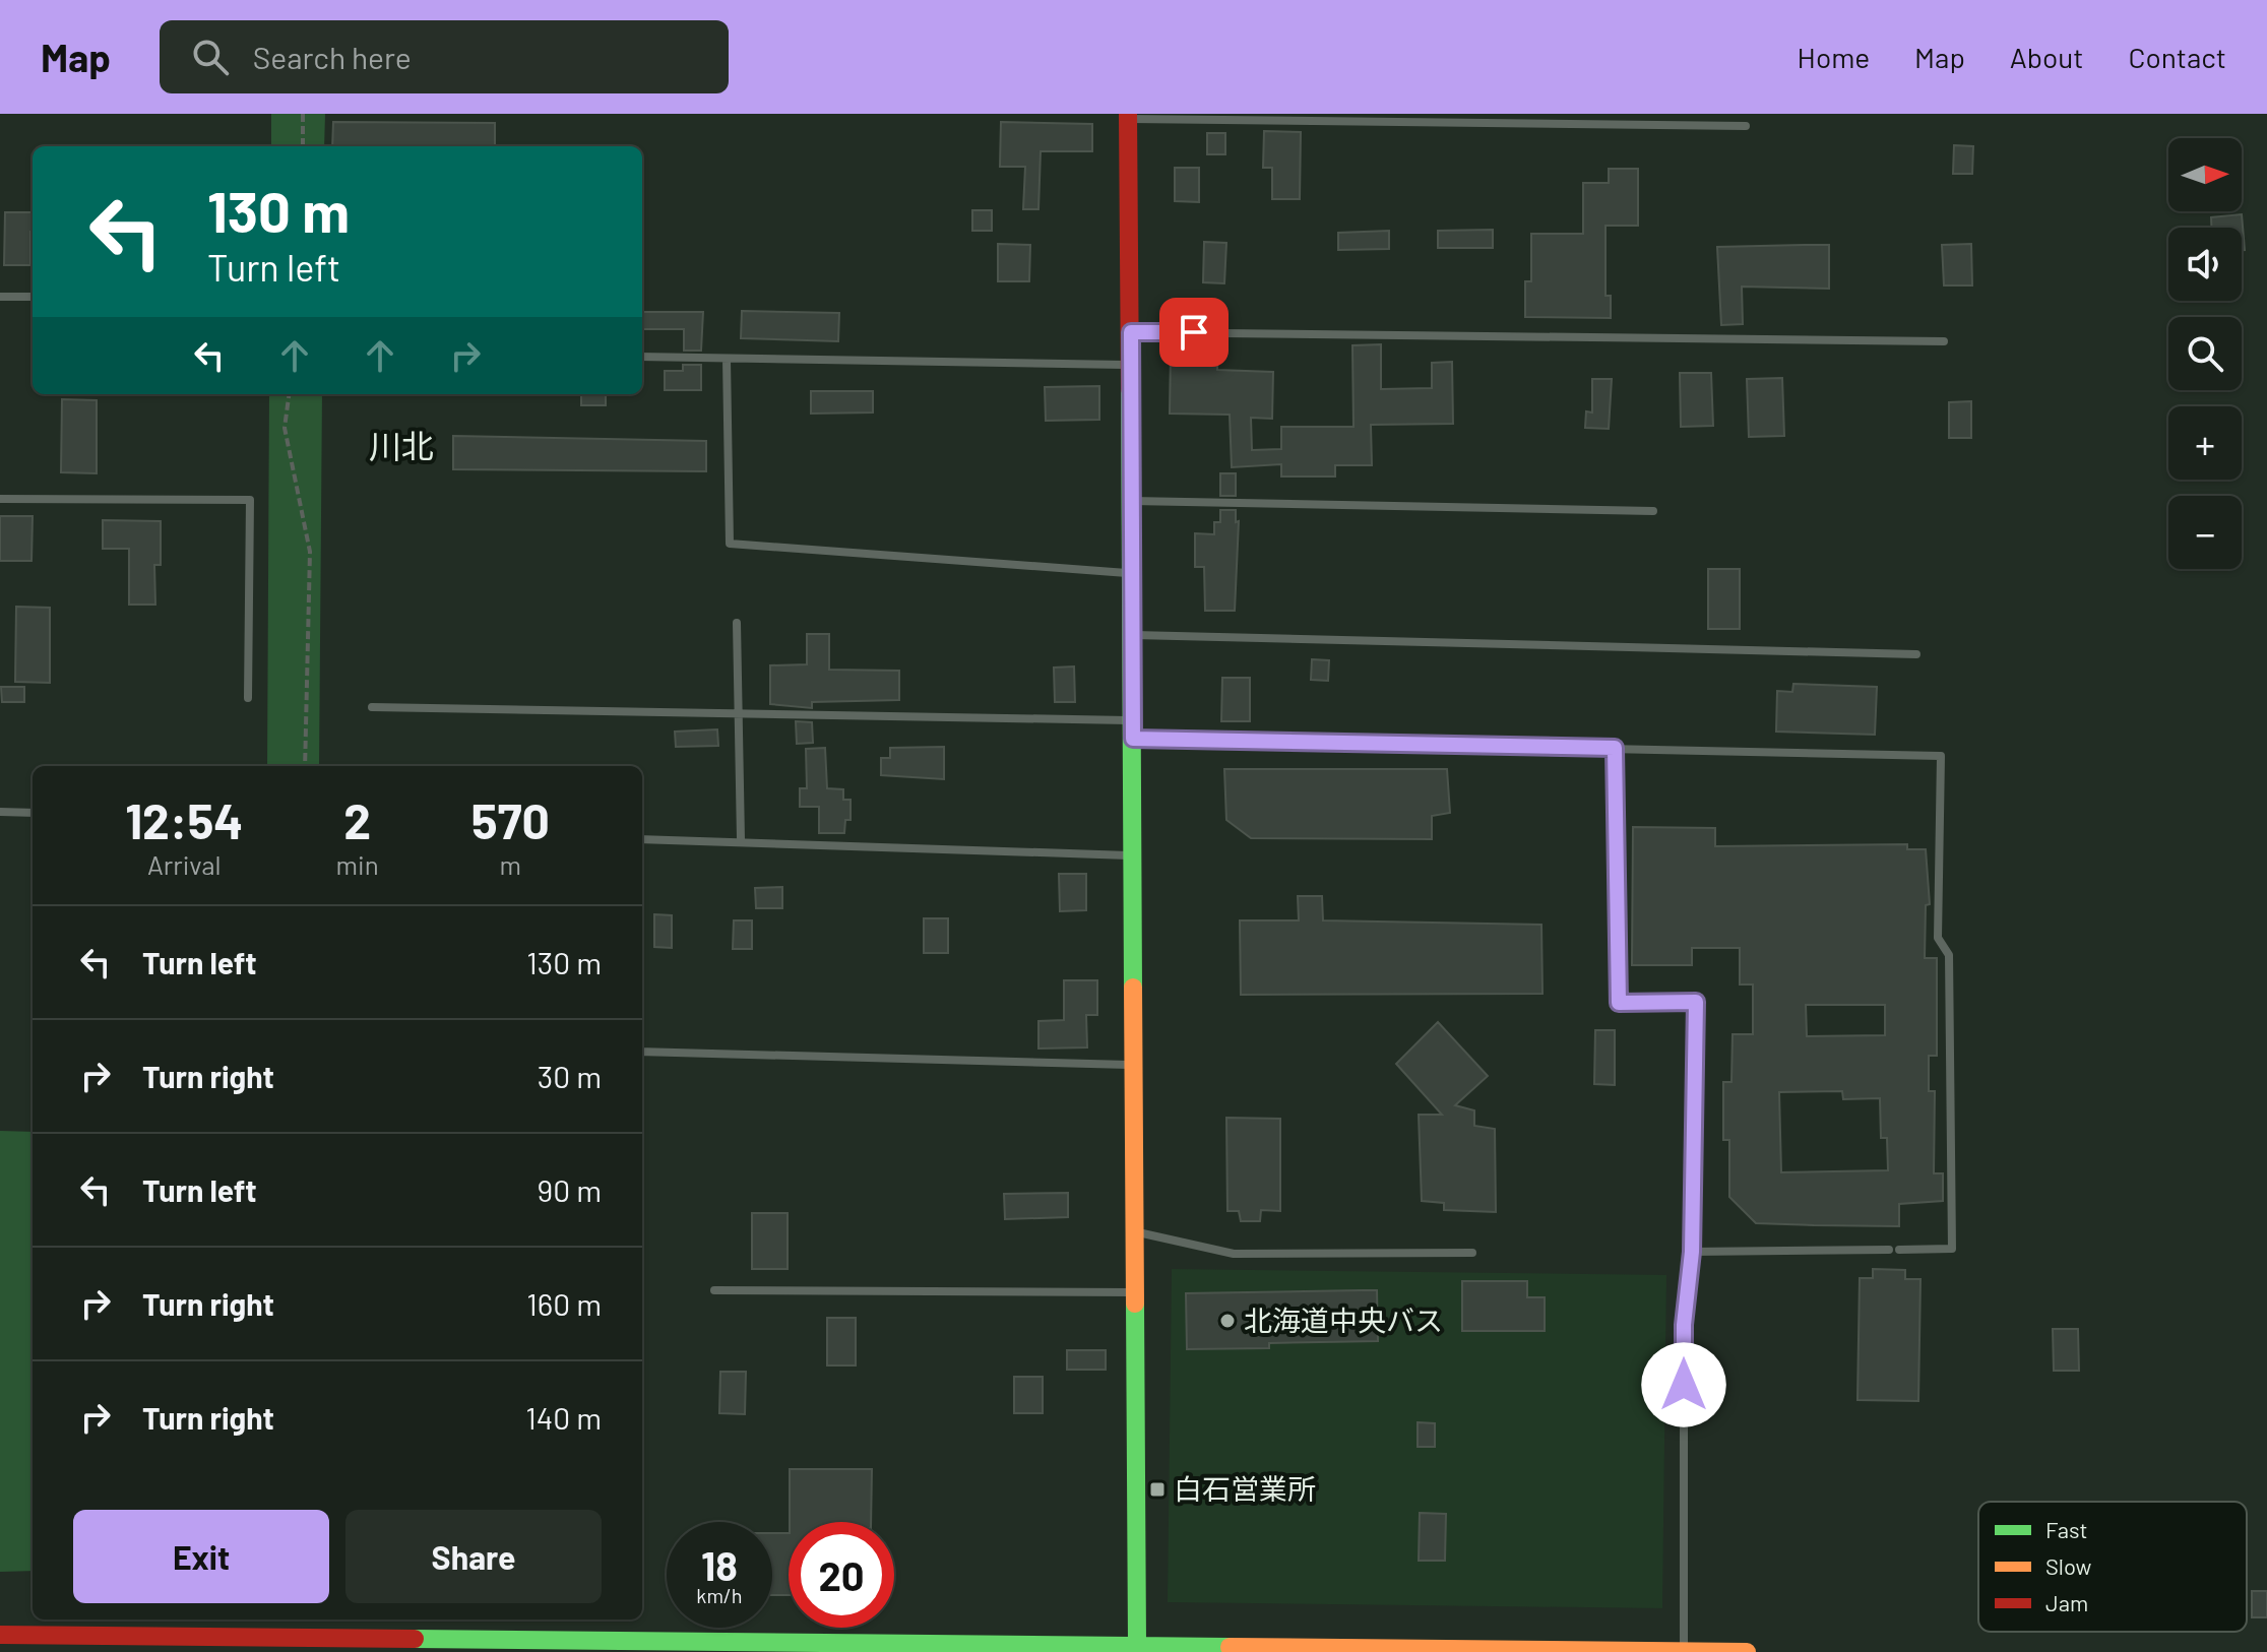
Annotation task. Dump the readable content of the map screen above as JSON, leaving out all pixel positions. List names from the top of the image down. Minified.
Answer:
{"districts":["川北"],"places":{"other":["北海道中央バス"],"transit":["白石営業所"]},"legend":["Fast","Slow","Jam"],"north":"right","page":{"header":"Map","search":"Search here","nav":["Home","Map","About","Contact"],"map_buttons":["+","−"],"turn":["130 m","Turn left"],"eta":["12:54","Arrival","2","min","570","m"],"list":[{"name":"Turn left","value":"130 m"},{"name":"Turn right","value":"30 m"},{"name":"Turn left","value":"90 m"},{"name":"Turn right","value":"160 m"},{"name":"Turn right","value":"140 m"}],"buttons":["Exit","Share"],"speed":"18 km/h","limit":"20"}}
